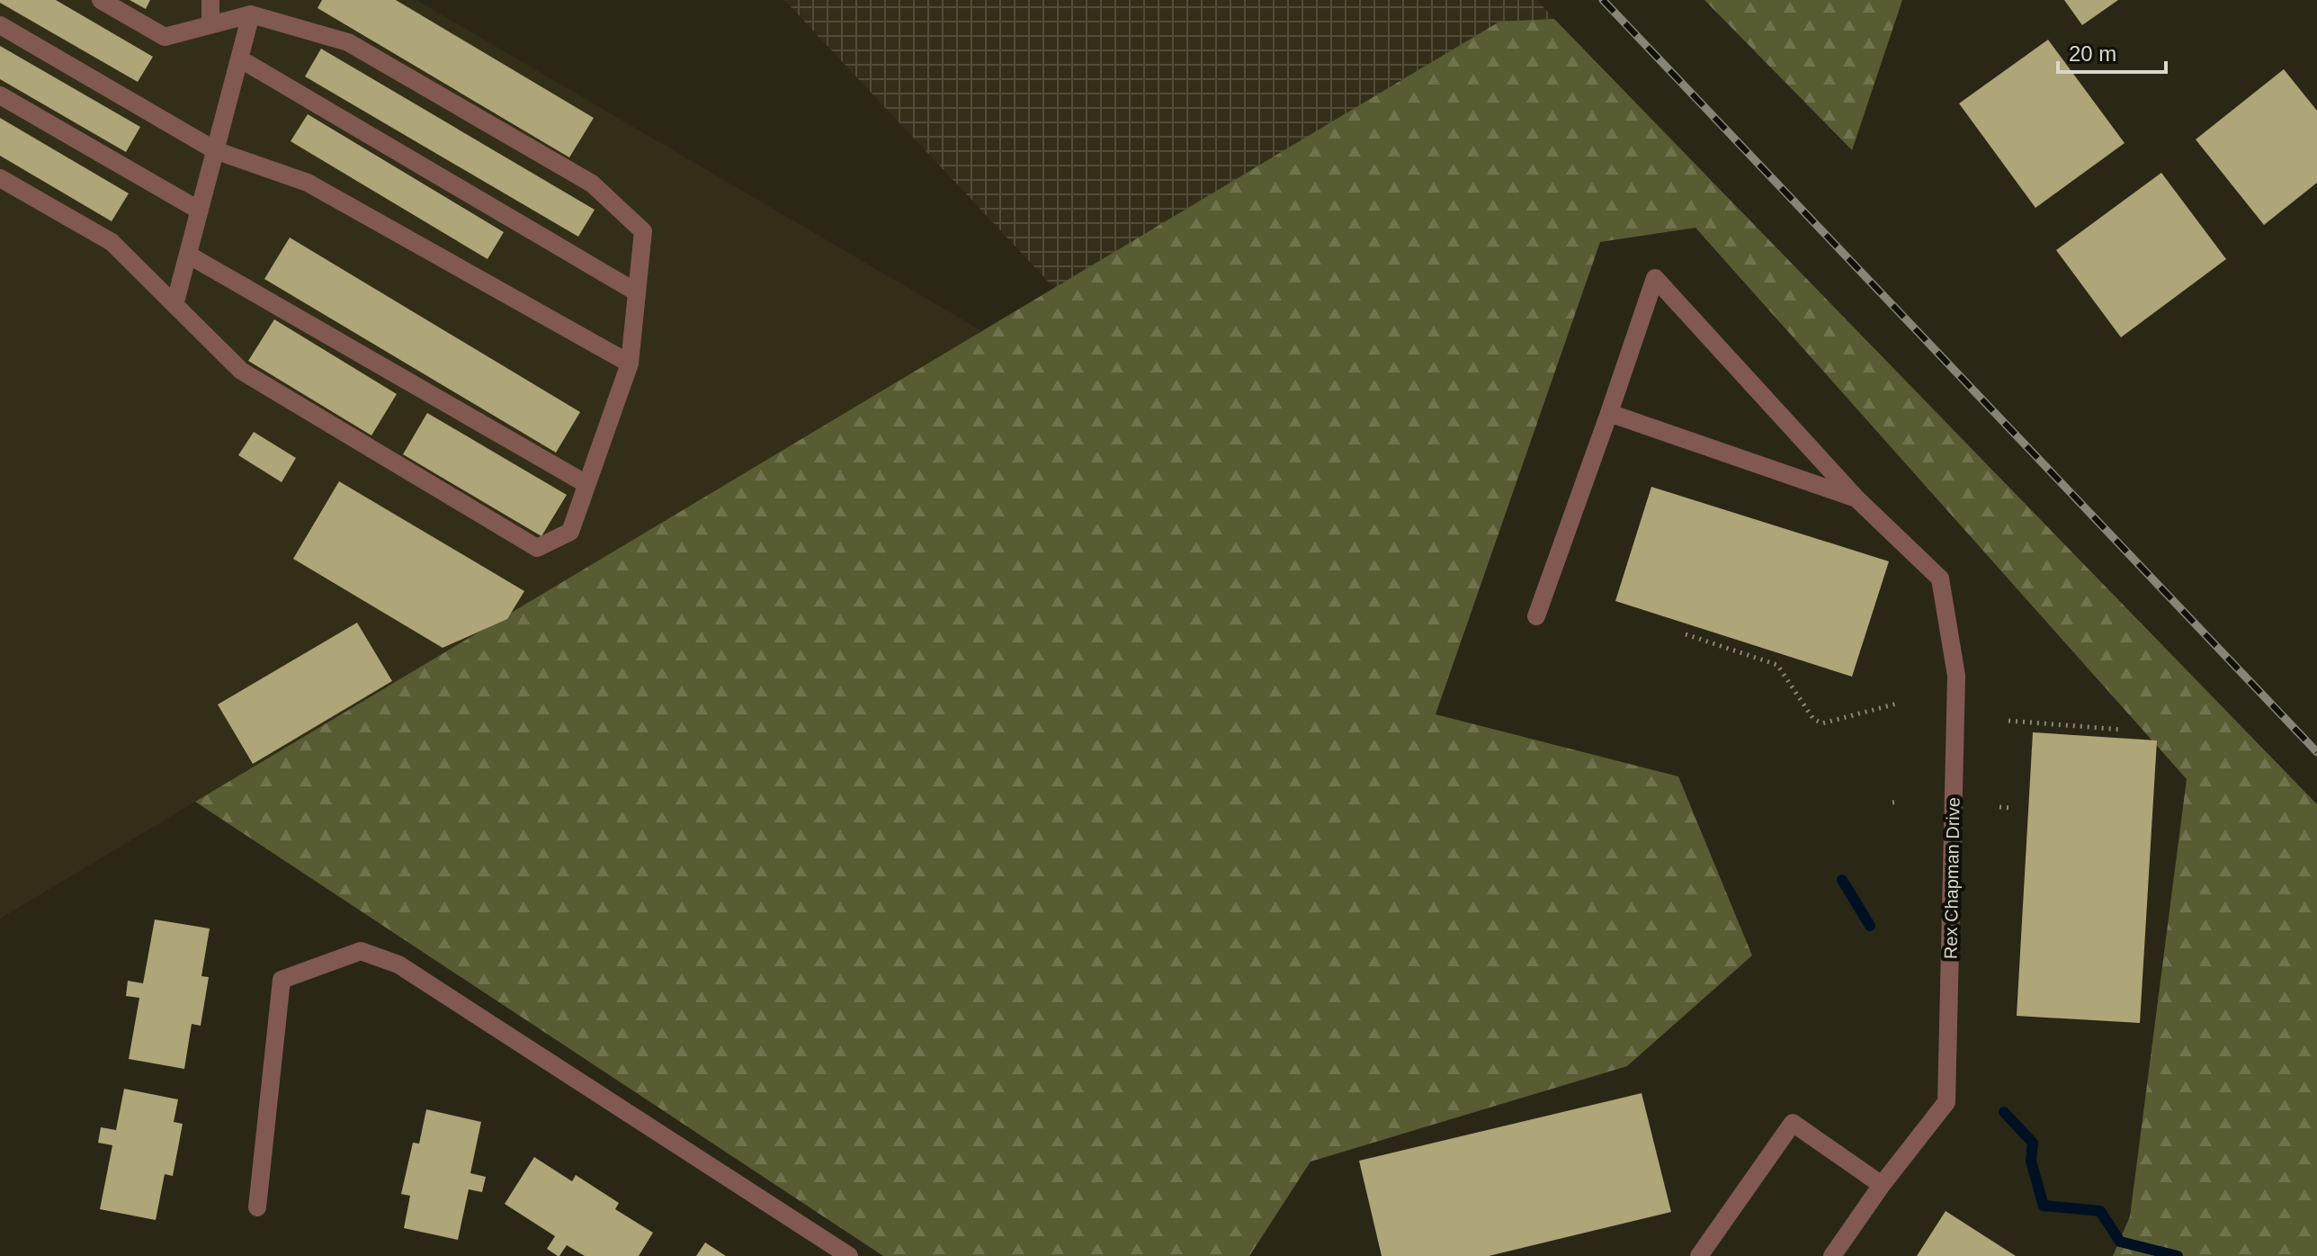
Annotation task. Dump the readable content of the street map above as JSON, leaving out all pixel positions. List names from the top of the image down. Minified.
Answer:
{"streets":{"street":["Rex Chapman Drive"]},"scale_bar":"20 m"}
